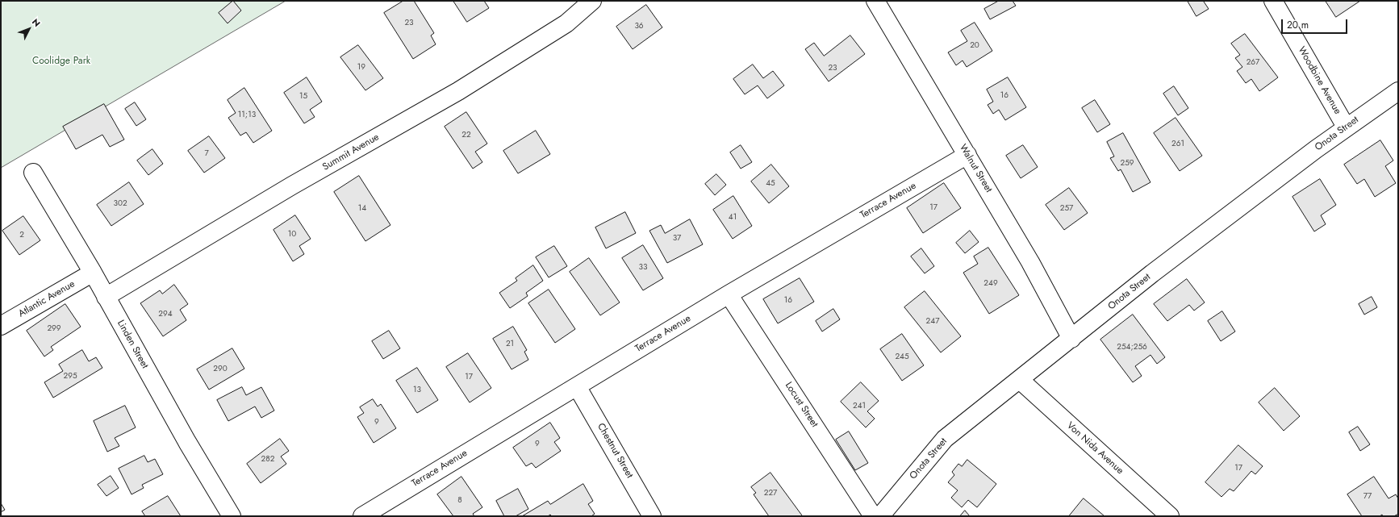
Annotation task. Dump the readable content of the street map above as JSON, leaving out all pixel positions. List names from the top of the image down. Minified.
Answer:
{"streets":{"street":["Woodbine Avenue","Onota Street","Summit Avenue","Walnut Street","Terrace Avenue","Atlantic Avenue","Linden Street","Locust Street","Von Nida Avenue","Chestnut Street"]},"crossings":[["Woodbine Avenue","Onota Street"],["Onota Street","Walnut Street"],["Onota Street","Von Nida Avenue"],["Summit Avenue","Linden Street"],["Walnut Street","Terrace Avenue"],["Terrace Avenue","Locust Street"],["Terrace Avenue","Chestnut Street"],["Atlantic Avenue","Linden Street"]],"parks":["Coolidge Park"],"house_numbers":["23","36","20","267","19","23","16","15","11;13","22","261","7","259","45","302","17","14","257","41","10","2","37","33","249","16","294","247","299","21","254;256","245","290","295","17","13","241","9","9","282","17","227","77","8"],"scale_bar":"20 m","north":"top right"}
